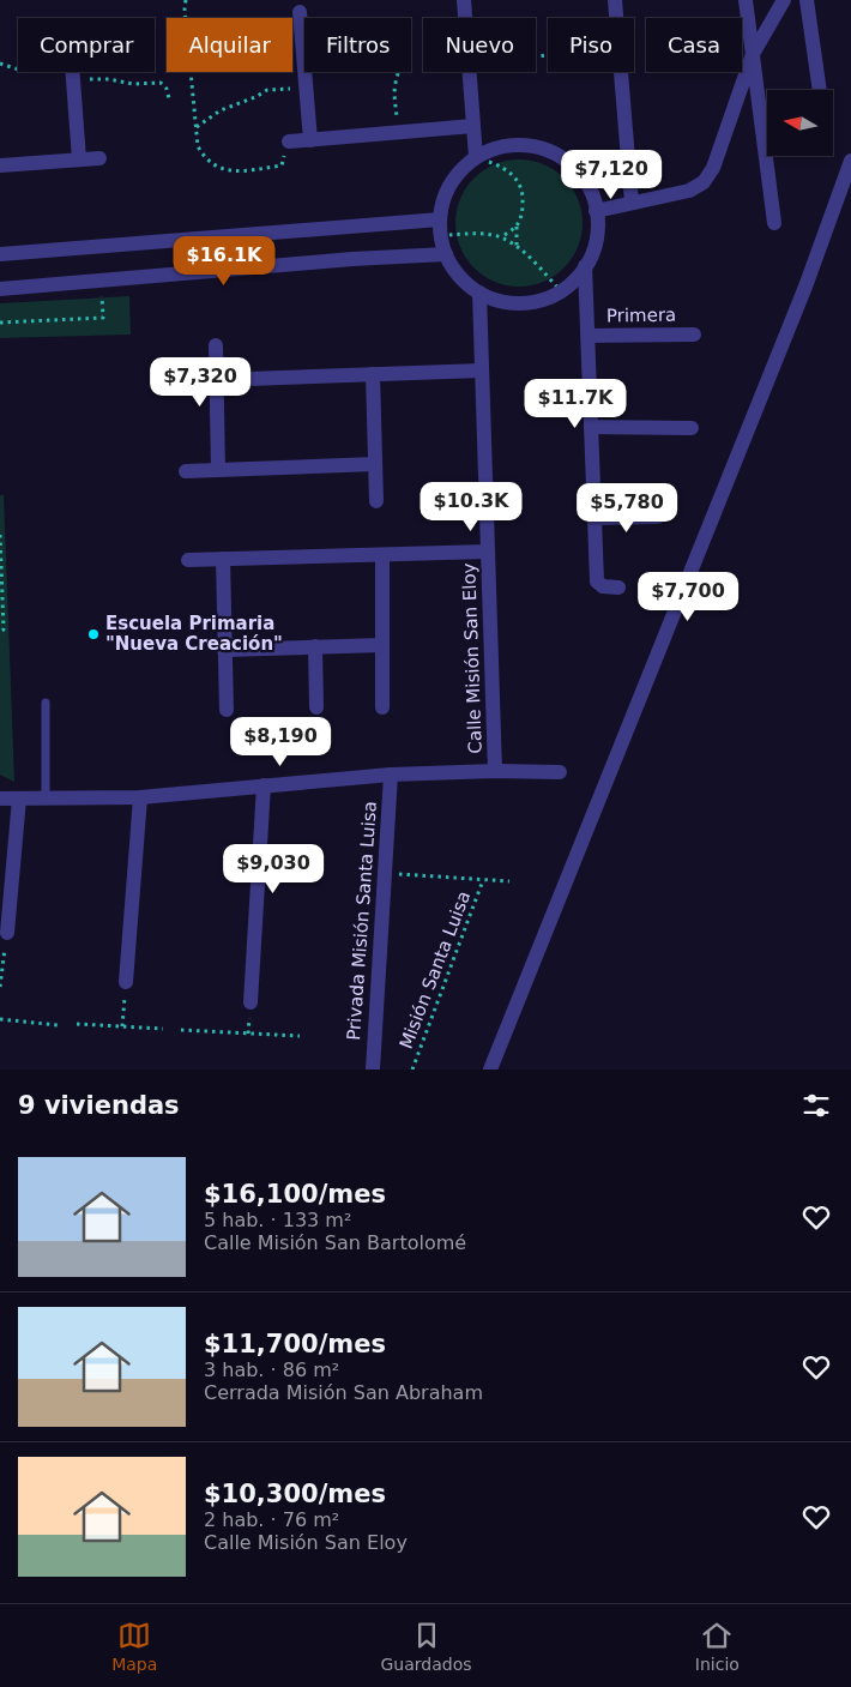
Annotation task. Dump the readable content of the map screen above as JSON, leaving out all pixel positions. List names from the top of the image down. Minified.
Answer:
{"streets":{"street":["Primera","Calle Misión San Eloy","Privada Misión Santa Luisa"],"path":["Misión Santa Luisa"]},"crossings":[["Privada Misión Santa Luisa","Misión Santa Luisa"]],"places":["Escuela Primaria \"Nueva Creación\""],"north":"left","page":{"chip":["Comprar","Alquilar","Filtros","Nuevo","Piso","Casa"],"price":["$7,120","$16.1K","$7,320","$11.7K","$10.3K","$5,780","$7,700","$8,190","$9,030"],"heading":"9 viviendas","list":[{"name":"$16,100/mes","note":"5 hab. · 133 m² · Calle Misión San Bartolomé"},{"name":"$11,700/mes","note":"3 hab. · 86 m² · Cerrada Misión San Abraham"},{"name":"$10,300/mes","note":"2 hab. · 76 m² · Calle Misión San Eloy"}],"tabs":["Mapa","Guardados","Inicio"]}}
